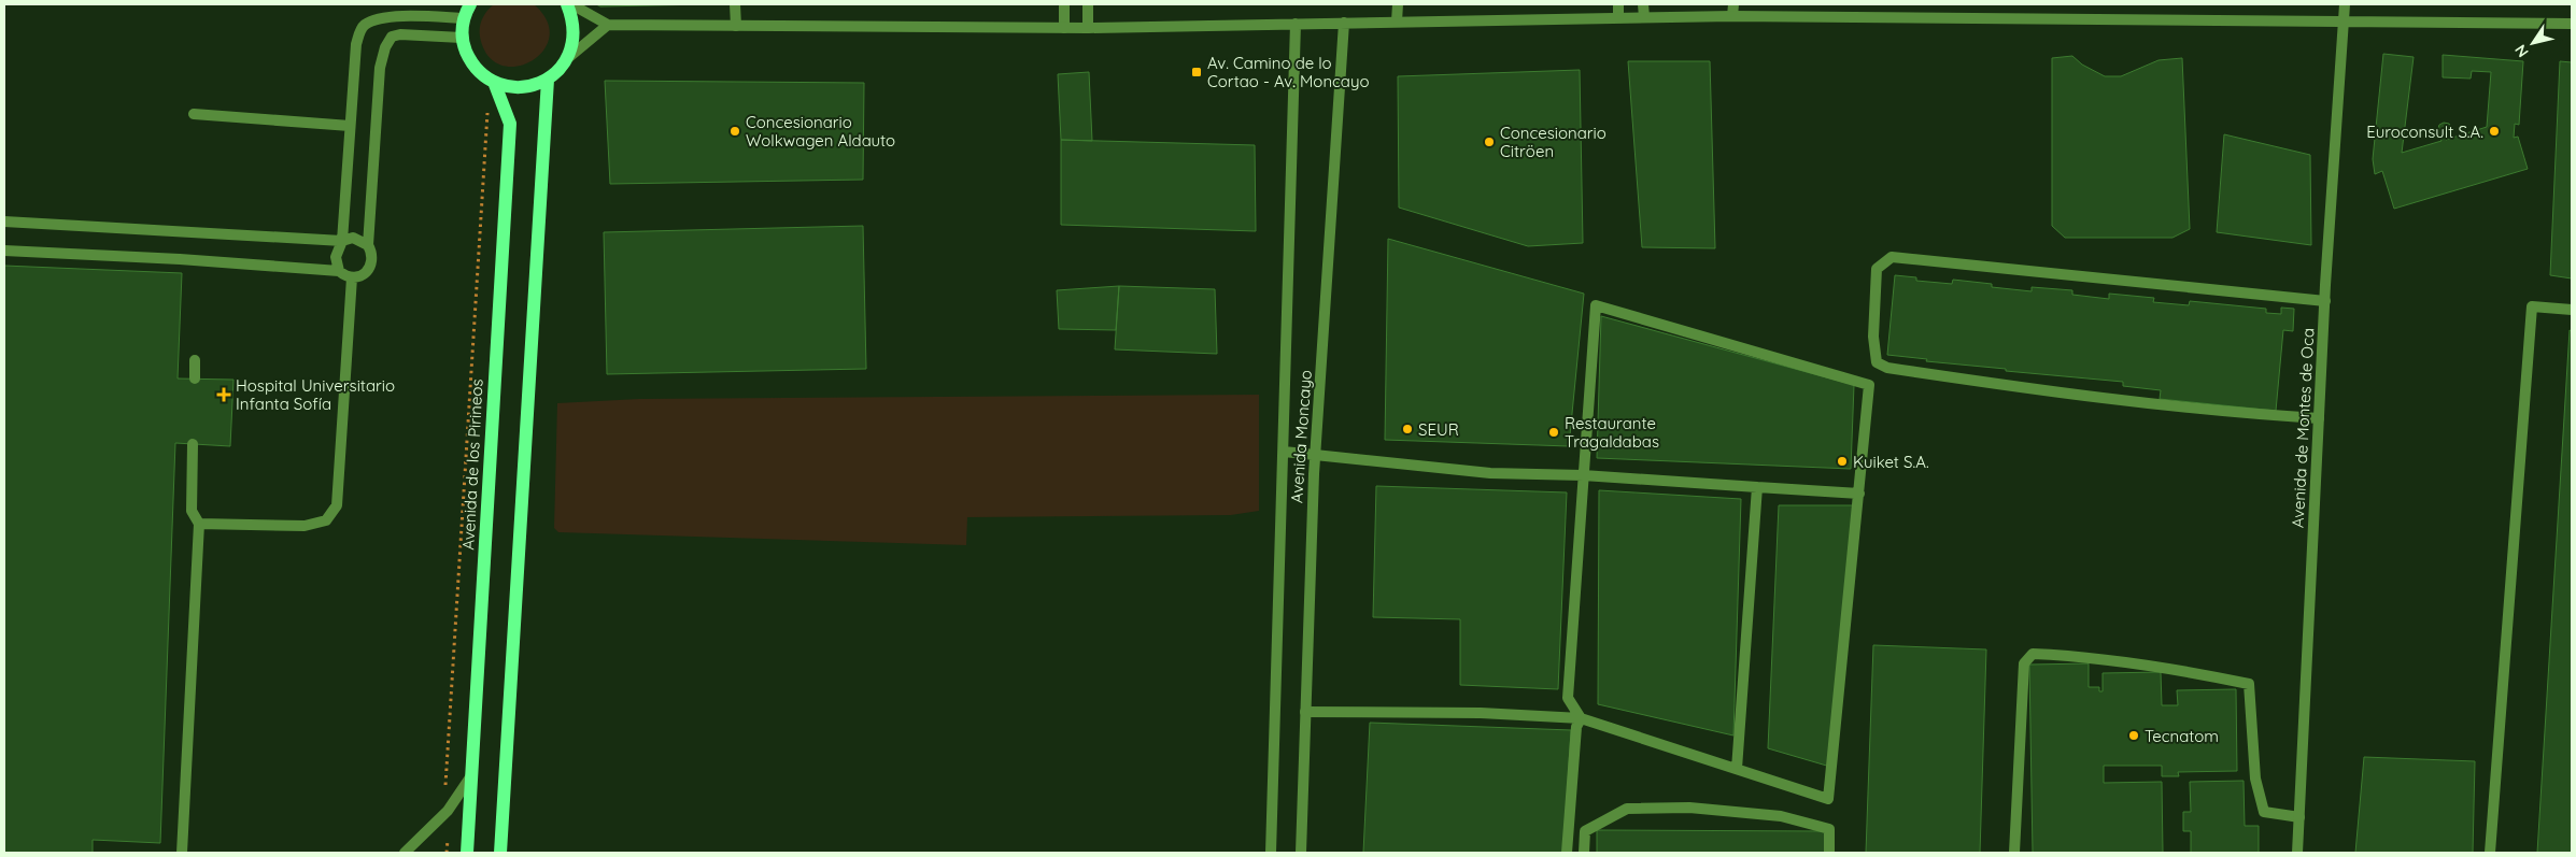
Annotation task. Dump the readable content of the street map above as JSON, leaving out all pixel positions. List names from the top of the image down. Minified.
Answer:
{"streets":{"main road":["Avenida de los Pirineos"],"street":["Avenida de Montes de Oca","Avenida Moncayo"]},"places":{"transit":["Av. Camino de lo Cortao - Av. Moncayo"],"other":["Concesionario Wolkwagen Aldauto","Euroconsult S.A.","Concesionario Citröen","SEUR","Restaurante Tragaldabas","Kuiket S.A.","Tecnatom"],"health":["Hospital Universitario Infanta Sofía"]},"north":"bottom left"}
